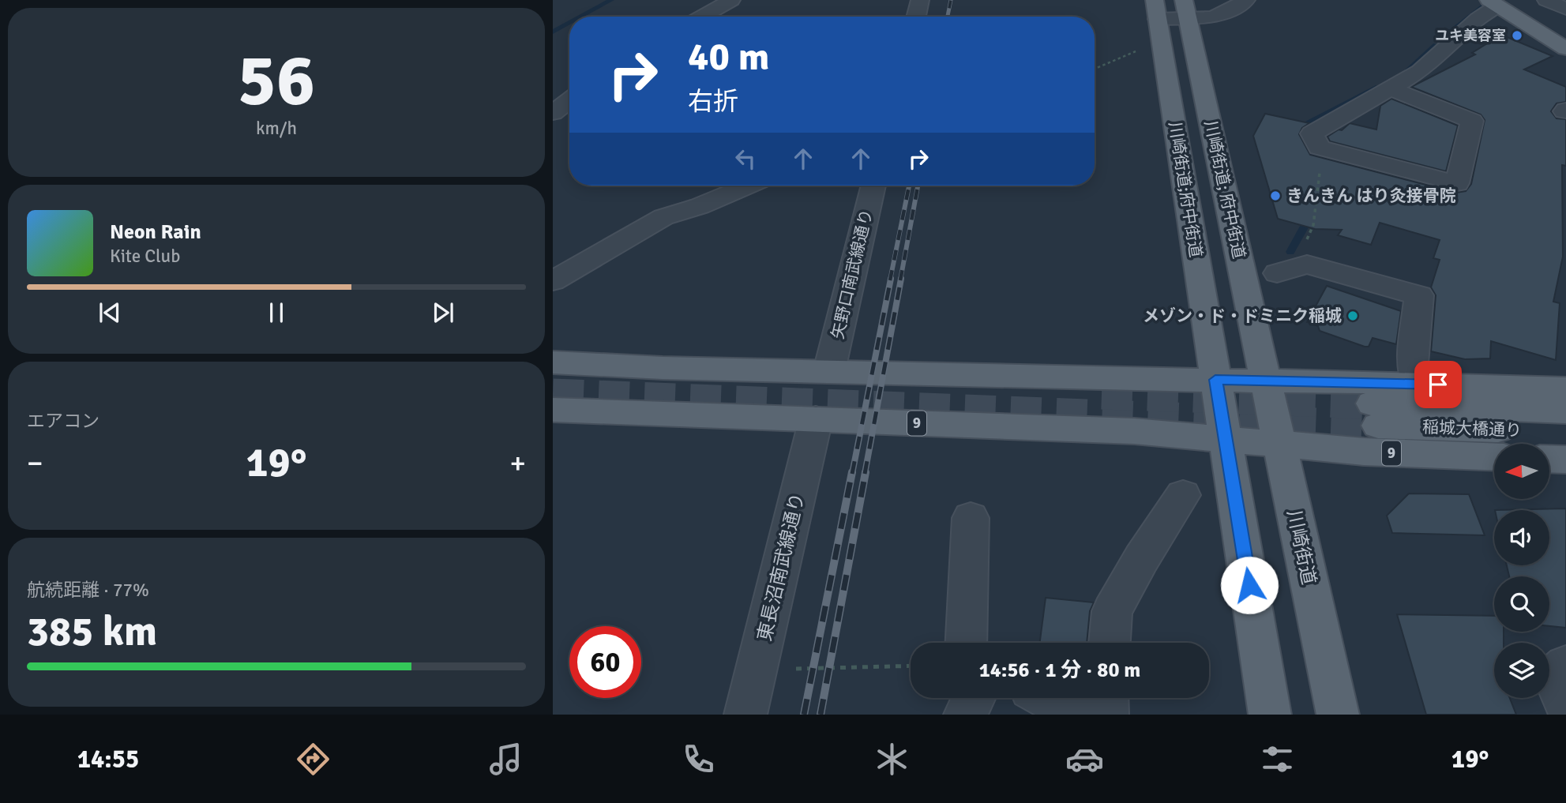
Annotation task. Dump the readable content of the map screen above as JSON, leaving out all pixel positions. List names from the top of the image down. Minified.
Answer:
{"streets":{"main road":["川崎街道;府中街道","川崎街道; 府中街道","9","稲城大橋通り","川崎街道"],"street":["矢野口南武線通り","東長沼南武線通り"]},"crossings":[["川崎街道; 府中街道","川崎街道"],["9","川崎街道"],["9","東長沼南武線通り"]],"places":["ユキ美容室","きんきん はり灸接骨院","メゾン・ド・ドミニク稲城"],"north":"left","page":{"tile":[["56","km/h"],"エアコン",["航続距離 · 77%","385 km"]],"turn":["40 m","右折"],"song":["Neon Rain","Kite Club"],"heat":["−","19°","+"],"limit":"60","trip":"14:56 · 1 分 · 80 m","tabs":["14:55","19°"]}}
